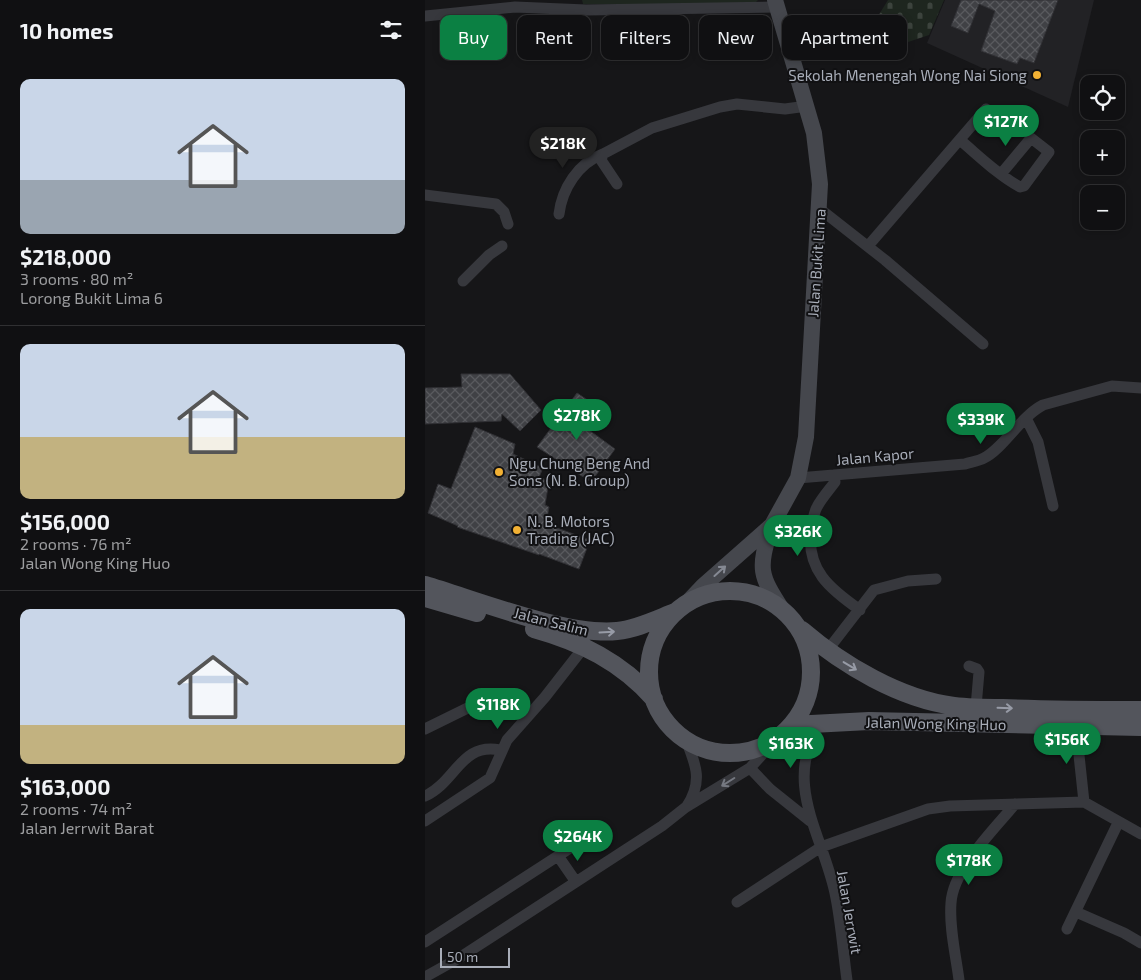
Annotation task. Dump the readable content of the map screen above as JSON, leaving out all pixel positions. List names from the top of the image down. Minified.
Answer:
{"streets":{"main road":["Jalan Bukit Lima","Jalan Salim","Jalan Wong King Huo"],"street":["Jalan Kapor","Jalan Jerrwit"]},"crossings":[["Jalan Bukit Lima","Jalan Kapor"],["Jalan Salim","Jalan Wong King Huo"],["Jalan Wong King Huo","Jalan Jerrwit"]],"places":["Sekolah Menengah Wong Nai Siong","Ngu Chung Beng And Sons (N. B. Group)","N. B. Motors Trading (JAC)"],"scale_bar":"50 m","page":{"heading":"10 homes","chip":["Buy","Rent","Filters","New","Apartment"],"list":[{"name":"$218,000","note":"3 rooms · 80 m² · Lorong Bukit Lima 6"},{"name":"$156,000","note":"2 rooms · 76 m² · Jalan Wong King Huo"},{"name":"$163,000","note":"2 rooms · 74 m² · Jalan Jerrwit Barat"}],"map_buttons":["+","−"],"price":["$127K","$218K","$278K","$339K","$326K","$118K","$156K","$163K","$264K","$178K"],"scale":"50 m"}}
